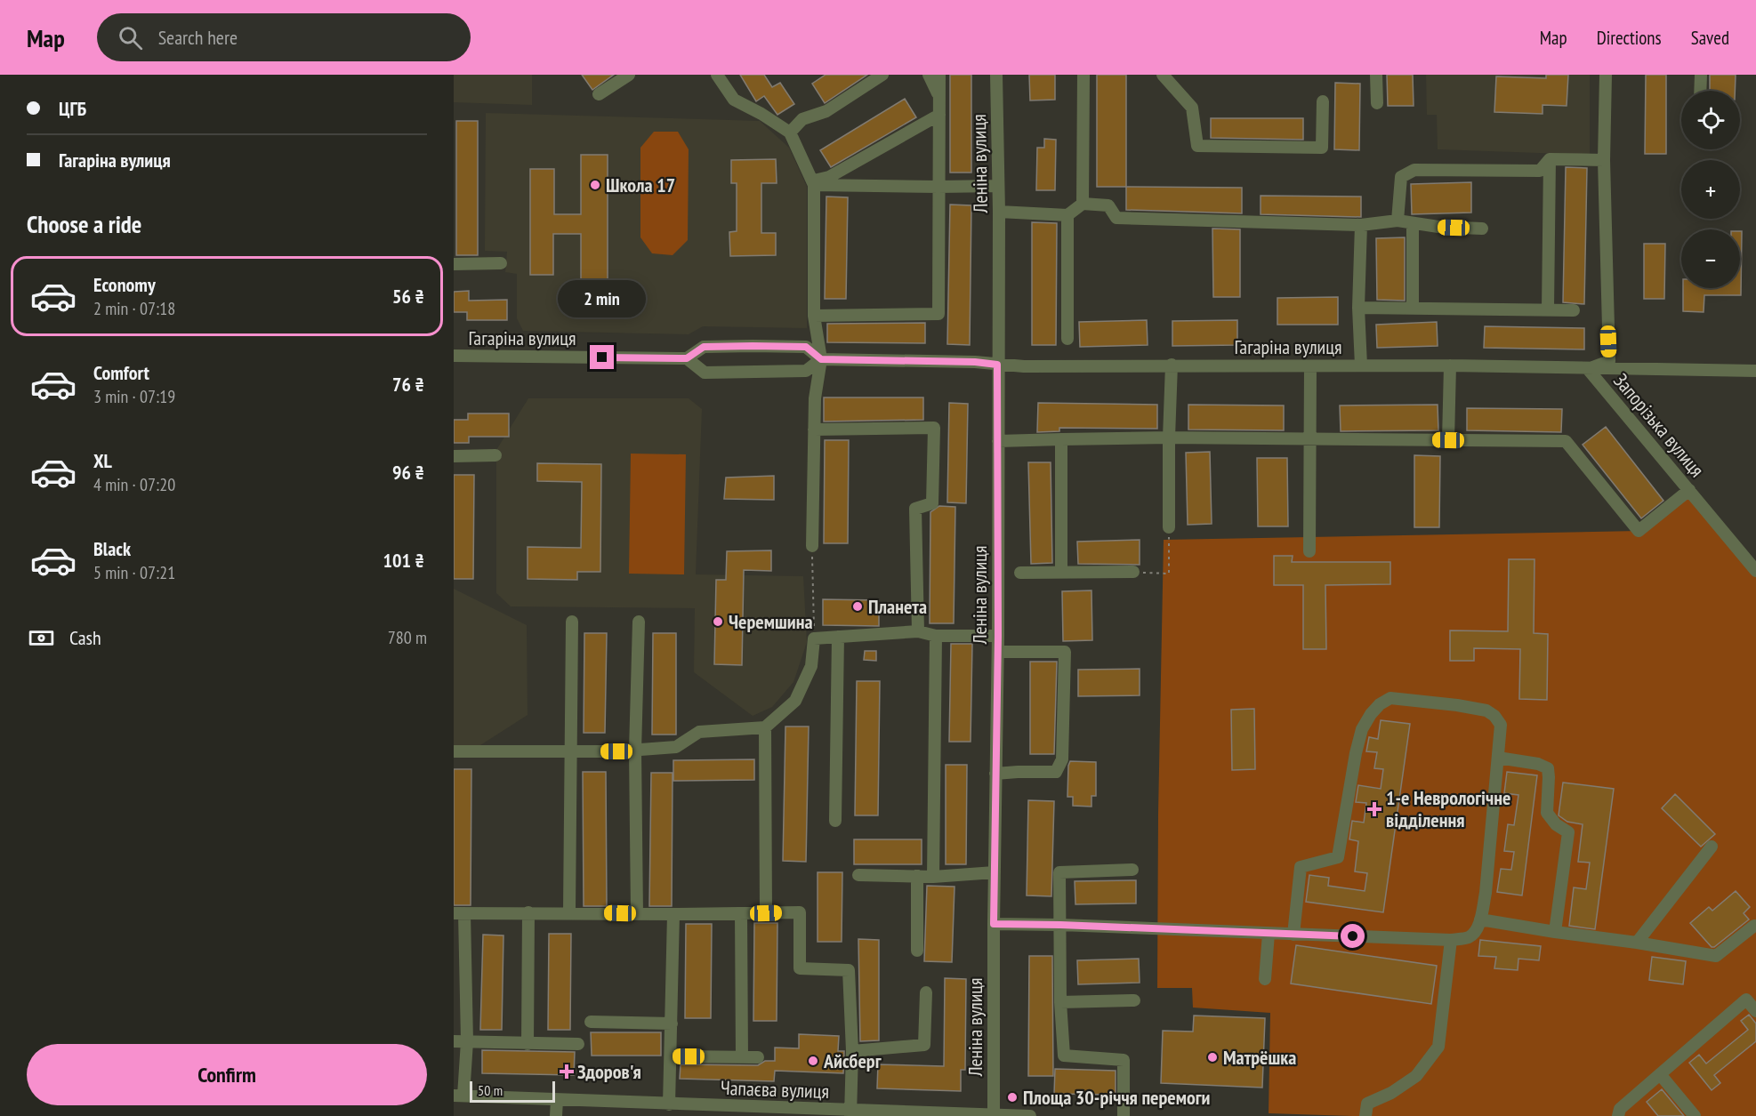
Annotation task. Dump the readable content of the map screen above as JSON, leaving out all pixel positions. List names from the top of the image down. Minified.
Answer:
{"streets":{"street":["Леніна вулиця","Гагаріна вулиця","Запорізька вулиця","Чапаєва вулиця"]},"crossings":[["Леніна вулиця","Гагаріна вулиця"],["Леніна вулиця","Чапаєва вулиця"],["Гагаріна вулиця","Запорізька вулиця"]],"places":{"other":["Школа 17","Планета","Черемшина","Матрёшка","Айсберг","Площа 30-річчя перемоги"],"health":["1-е Неврологічне відділення","Здоров'я"]},"scale_bar":"50 m","page":{"header":"Map","search":"Search here","nav":["Map","Directions","Saved"],"banner":["ЦГБ","Гагаріна вулиця"],"map_buttons":["+","−"],"heading":"Choose a ride","list":[{"name":"Economy","note":"2 min · 07:18","value":"56 ₴"},{"name":"Comfort","note":"3 min · 07:19","value":"76 ₴"},{"name":"XL","note":"4 min · 07:20","value":"96 ₴"},{"name":"Black","note":"5 min · 07:21","value":"101 ₴"}],"bubble":"2 min","pay":["Cash","780 m"],"buttons":"Confirm","scale":"50 m"}}
